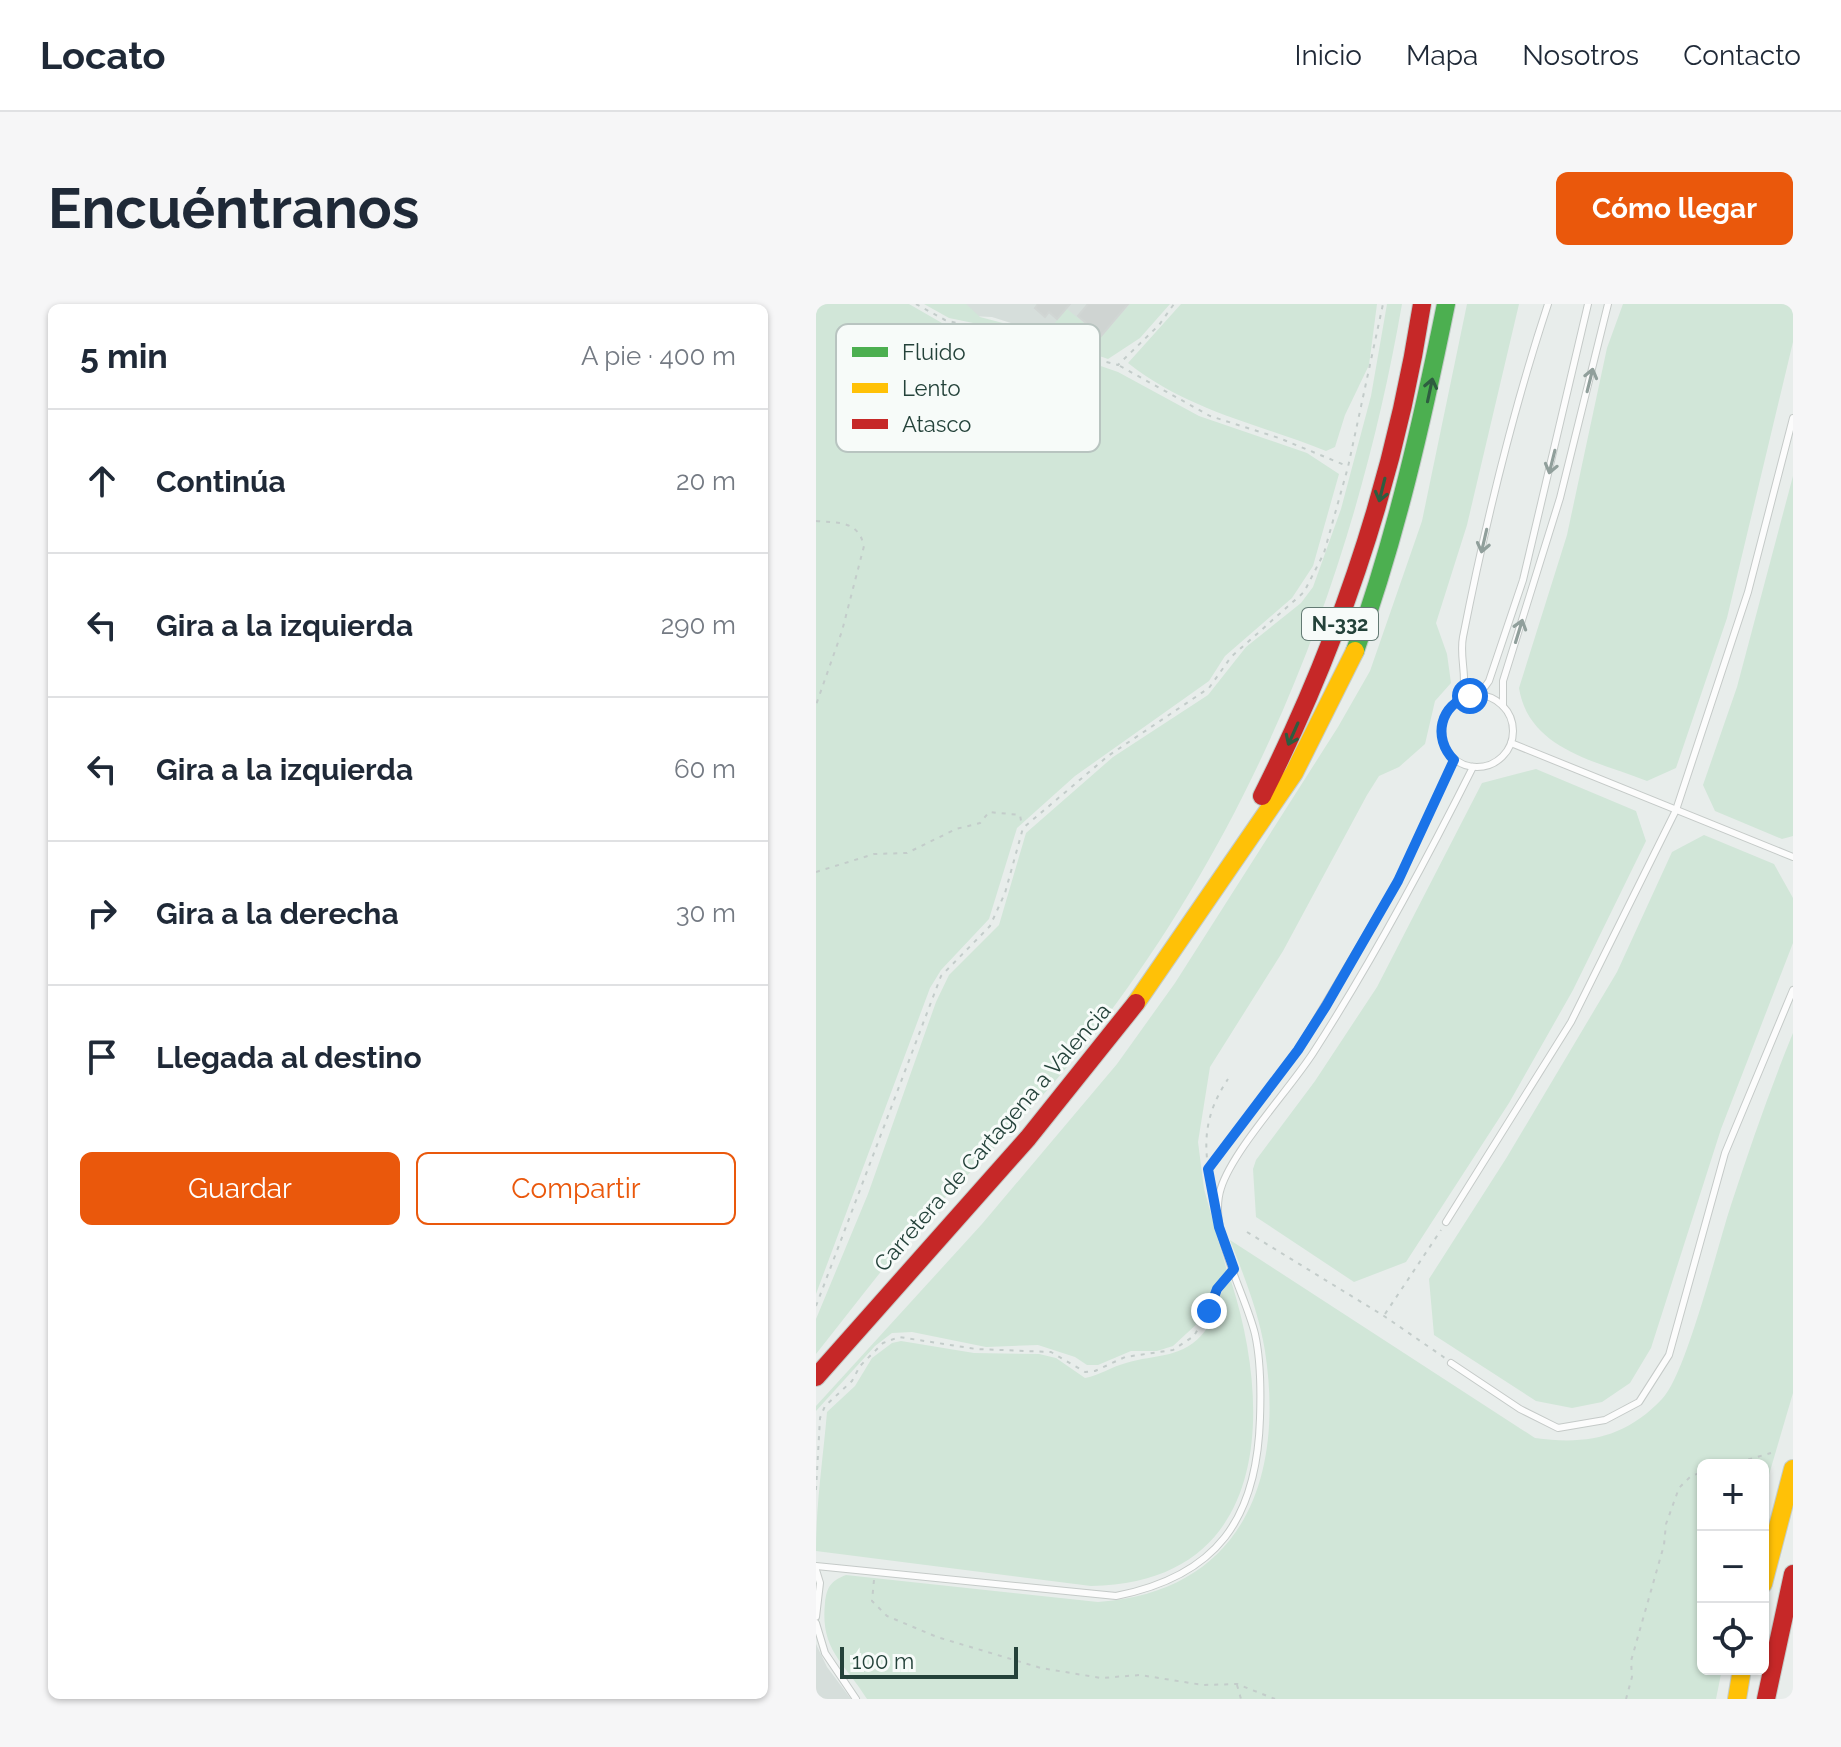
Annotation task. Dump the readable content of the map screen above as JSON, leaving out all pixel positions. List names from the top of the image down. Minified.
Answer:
{"streets":{"highway":["N-332","Carretera de Cartagena a Valencia"]},"legend":["Fluido","Lento","Atasco"],"scale_bar":"100 m","page":{"header":"Locato","nav":["Inicio","Mapa","Nosotros","Contacto"],"buttons":["Cómo llegar",["Guardar","Compartir"]],"title":"Encuéntranos","heading":["5 min","A pie · 400 m"],"list":[["Continúa","20 m"],["Gira a la izquierda","290 m"],["Gira a la izquierda","60 m"],["Gira a la derecha","30 m"],"Llegada al destino"],"map_buttons":["+","−"],"scale":"100 m"}}
